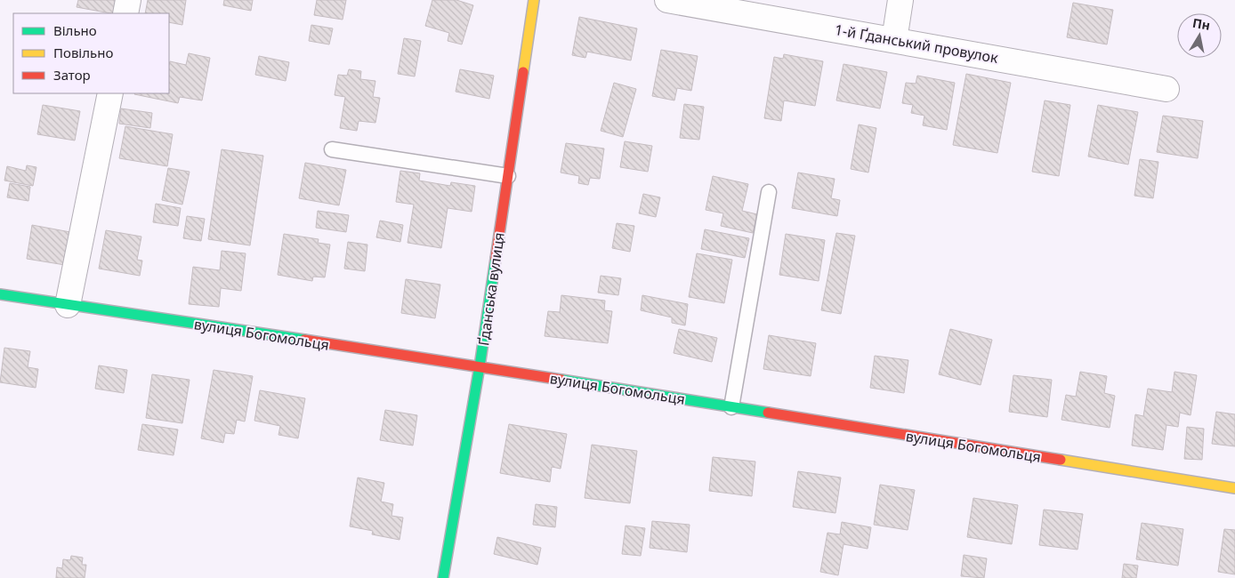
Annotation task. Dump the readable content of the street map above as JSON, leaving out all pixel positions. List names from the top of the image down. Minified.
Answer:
{"streets":{"street":["1-й Ґданський провулок","Ґданська вулиця","вулиця Богомольця"]},"crossings":[["Ґданська вулиця","вулиця Богомольця"]],"legend":["Вільно","Повільно","Затор"],"north":"top"}
